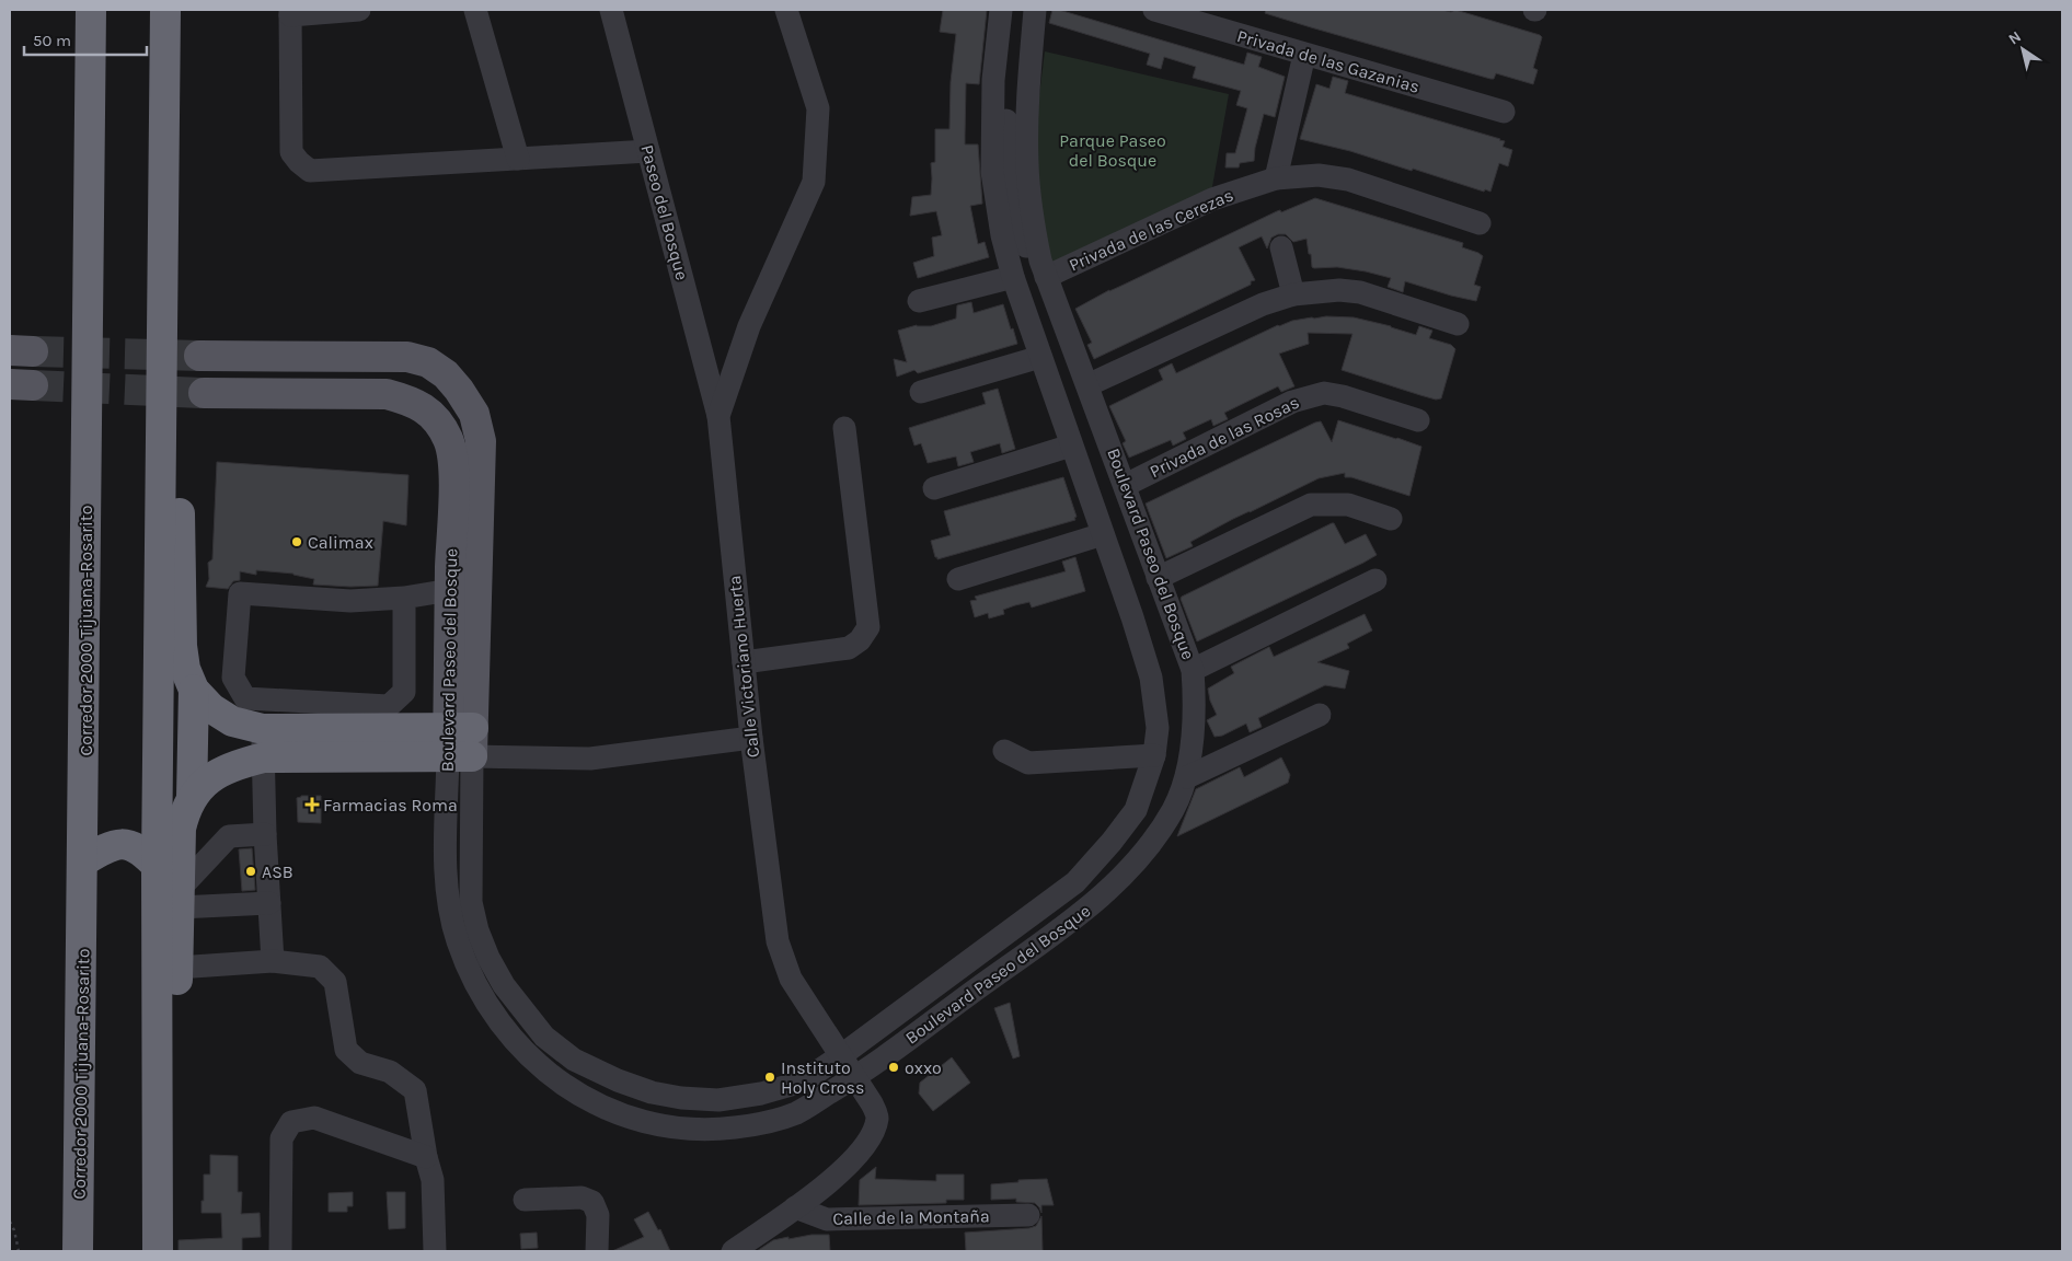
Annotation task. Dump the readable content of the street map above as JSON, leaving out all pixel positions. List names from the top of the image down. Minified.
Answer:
{"streets":{"highway":["Corredor 2000 Tijuana-Rosarito"],"main road":["Boulevard Paseo del Bosque"],"street":["Privada de las Gazanias","Paseo del Bosque","Privada de las Cerezas","Privada de las Rosas","Calle Victoriano Huerta","Calle de la Montaña"]},"crossings":[["Paseo del Bosque","Calle Victoriano Huerta"],["Privada de las Cerezas","Boulevard Paseo del Bosque"],["Privada de las Rosas","Boulevard Paseo del Bosque"],["Boulevard Paseo del Bosque","Calle Victoriano Huerta"],["Calle Victoriano Huerta","Calle de la Montaña"]],"parks":["Parque Paseo del Bosque"],"places":{"other":["Calimax","ASB","oxxo","Instituto Holy Cross"],"health":["Farmacias Roma"]},"scale_bar":"50 m","north":"top left"}
